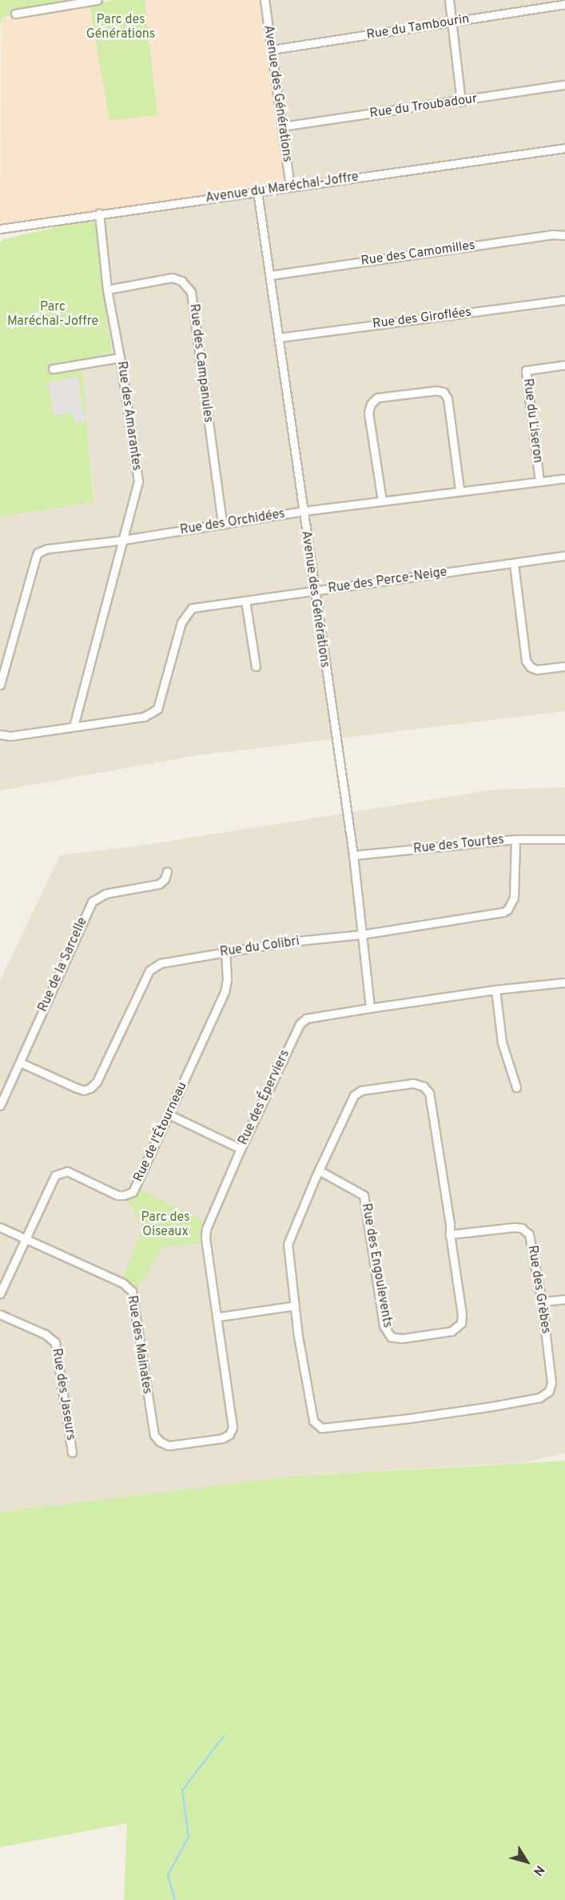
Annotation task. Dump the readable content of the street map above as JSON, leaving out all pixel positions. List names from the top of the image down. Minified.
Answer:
{"streets":{"street":["Rue du Tambourin","Avenue des Générations","Rue du Troubadour","Avenue du Maréchal-Joffre","Rue des Camomilles","Rue des Giroflées","Rue des Campanules","Rue des Amarantes","Rue du Liseron","Rue des Orchidées","Rue des Perce-Neige","Rue des Tourtes","Rue du Colibri","Rue de la Sarcelle","Rue des Éperviers","Rue de l'Étourneau","Rue des Engoulevents","Rue des Grèbes","Rue des Mainates","Rue des Jaseurs"]},"crossings":[["Rue du Tambourin","Avenue des Générations"],["Avenue des Générations","Rue du Troubadour"],["Avenue des Générations","Avenue du Maréchal-Joffre"],["Avenue des Générations","Rue des Camomilles"],["Avenue des Générations","Rue des Giroflées"],["Avenue des Générations","Rue des Orchidées"],["Avenue des Générations","Rue des Perce-Neige"],["Avenue des Générations","Rue des Tourtes"],["Avenue des Générations","Rue du Colibri"],["Avenue des Générations","Rue des Éperviers"],["Avenue du Maréchal-Joffre","Rue des Amarantes"],["Rue des Campanules","Rue des Amarantes"],["Rue des Campanules","Rue des Orchidées"],["Rue des Amarantes","Rue des Orchidées"],["Rue des Amarantes","Rue des Perce-Neige"],["Rue du Liseron","Rue des Orchidées"],["Rue des Tourtes","Rue du Colibri"],["Rue du Colibri","Rue de la Sarcelle"],["Rue du Colibri","Rue de l'Étourneau"],["Rue des Éperviers","Rue des Mainates"],["Rue de l'Étourneau","Rue des Mainates"],["Rue des Engoulevents","Rue des Grèbes"]],"parks":["Parc des Générations","Parc Maréchal-Joffre","Parc des Oiseaux"],"north":"bottom right"}
